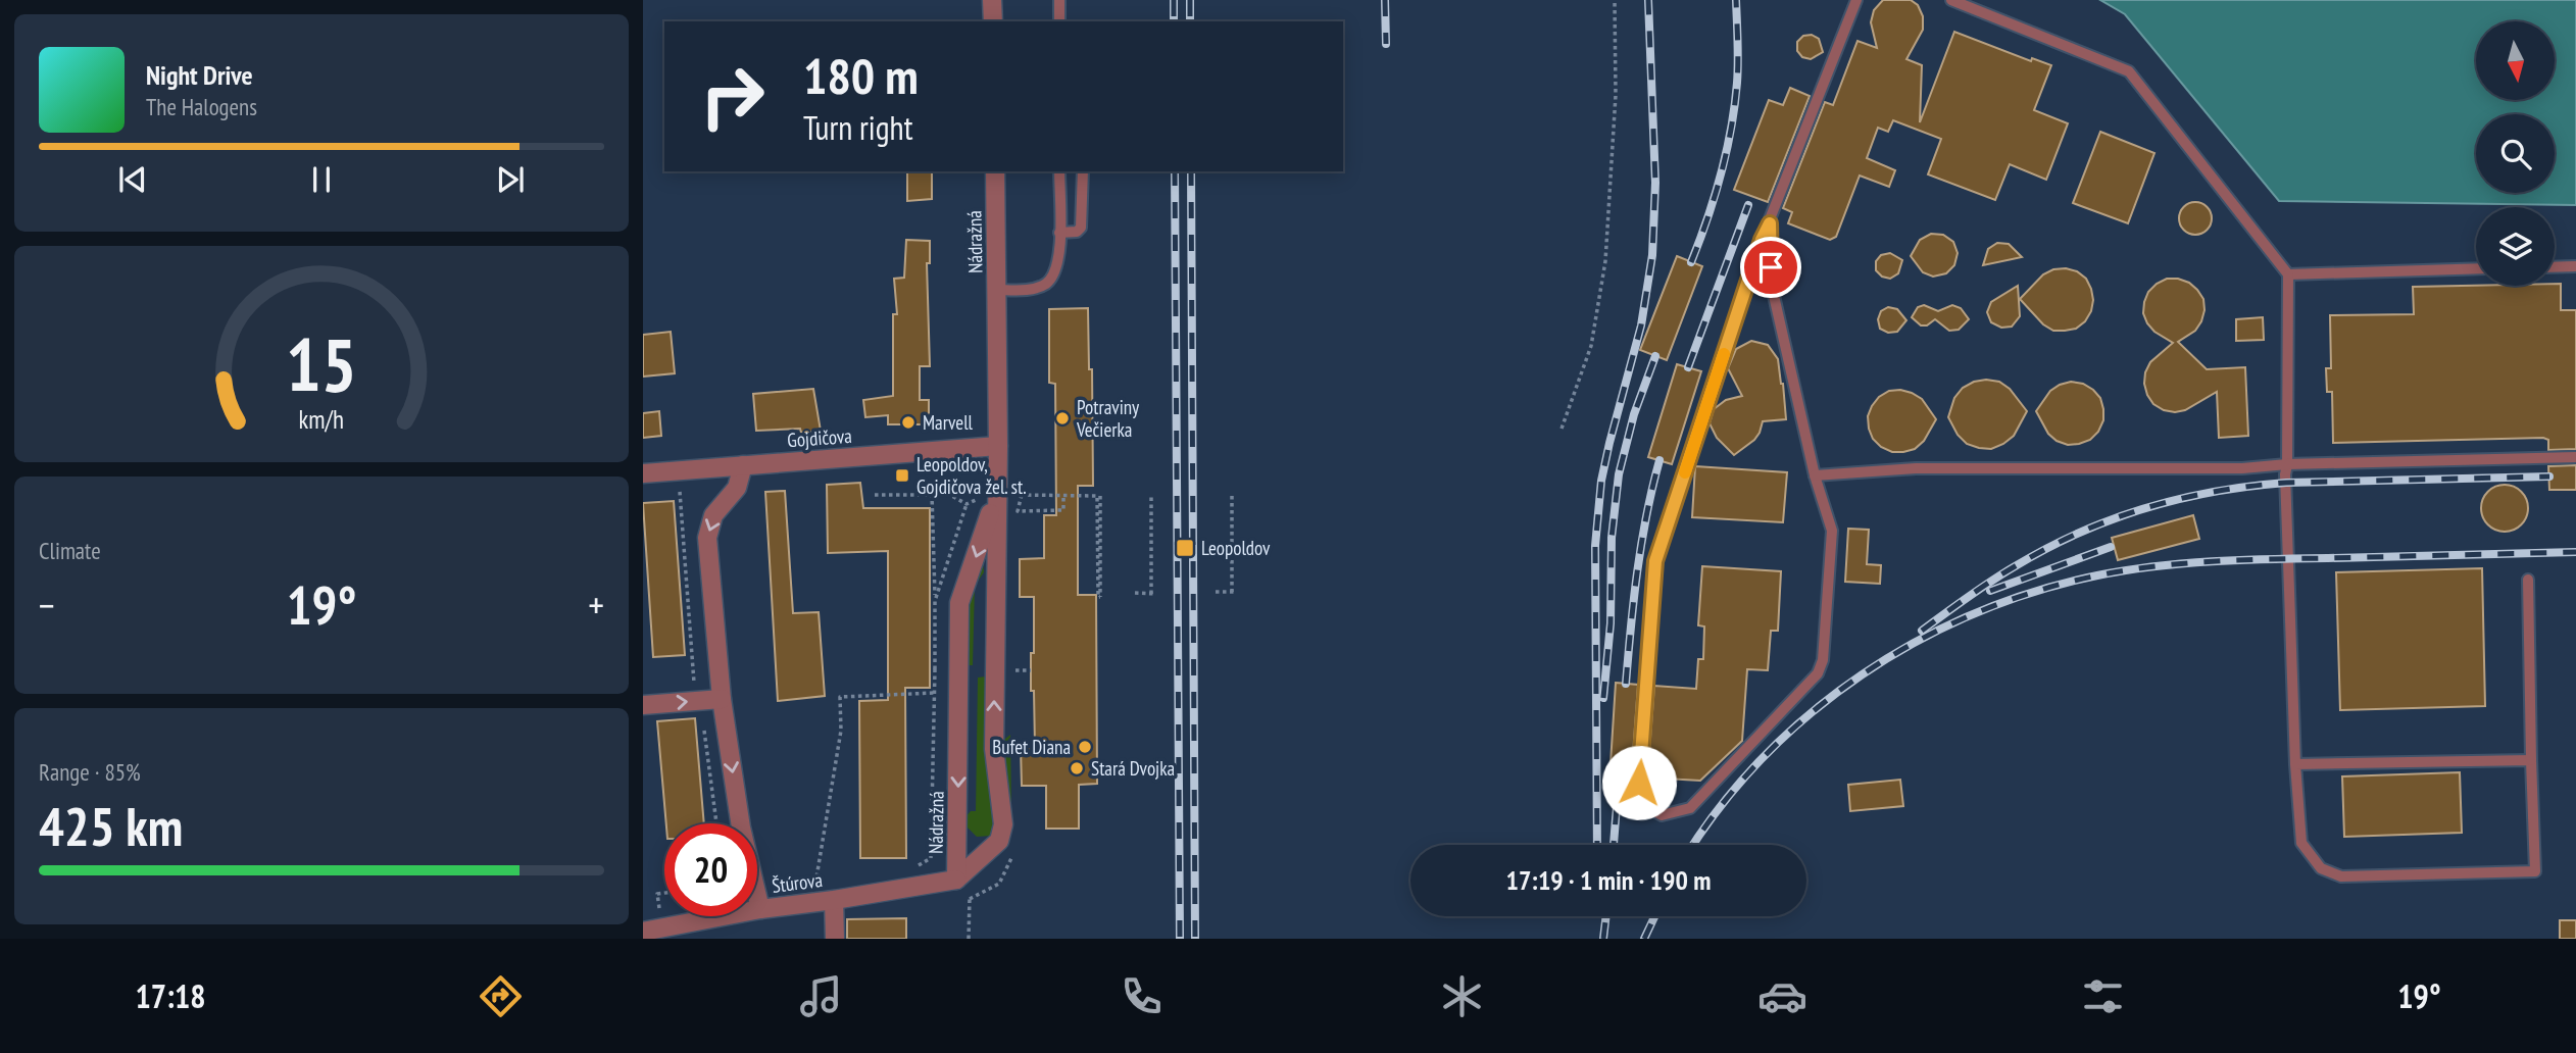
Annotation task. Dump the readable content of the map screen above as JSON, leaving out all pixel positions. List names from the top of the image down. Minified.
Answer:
{"streets":{"street":["Nádražná","Gojdičova","Štúrova"]},"crossings":[["Nádražná","Gojdičova"],["Nádražná","Štúrova"]],"places":{"other":["Potraviny Večierka","Marvell","Bufet Diana","Stará Dvojka"],"transit":["Leopoldov, Gojdičova žel. st.","Leopoldov"]},"north":"bottom","page":{"turn":["180 m","Turn right"],"song":["Night Drive","The Halogens"],"tile":["Climate",["Range · 85%","425 km"]],"heat":["−","19°","+"],"limit":"20","trip":"17:19 · 1 min · 190 m","tabs":["17:18","19°"],"gauge":["15","km/h"]}}
